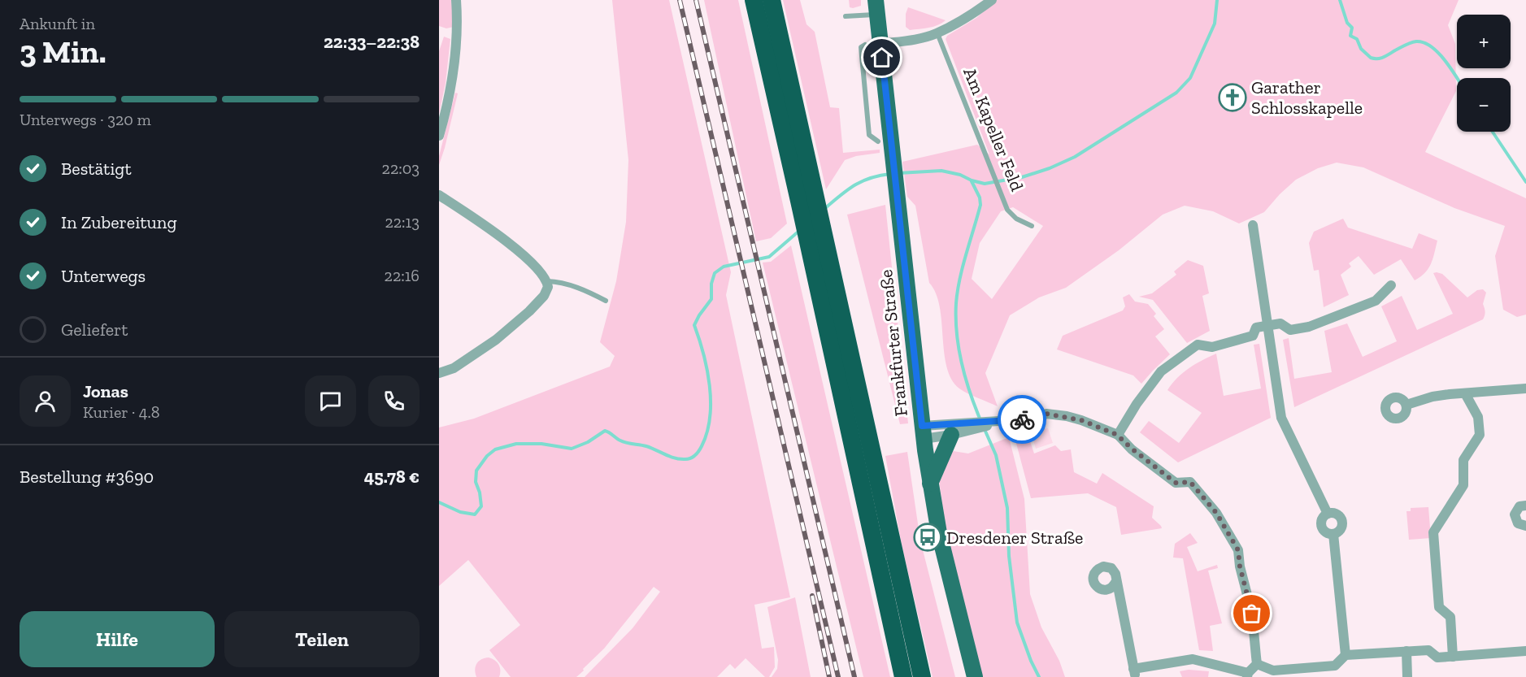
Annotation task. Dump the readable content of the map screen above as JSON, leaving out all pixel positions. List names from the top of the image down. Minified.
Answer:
{"streets":{"main road":["Frankfurter Straße"],"lane":["Am Kapeller Feld"]},"places":{"church":["Garather Schlosskapelle"],"bus stop":["Dresdener Straße"]},"page":{"heading":["3 Min.","Ankunft in","22:33–22:38"],"panel":["Jonas","Kurier · 4.8","Bestellung #3690","45.78 €"],"map_buttons":["+","−"],"bar":"Unterwegs · 320 m","list":[["Bestätigt","22:03"],["In Zubereitung","22:13"],["Unterwegs","22:16"],"Geliefert"],"buttons":["Hilfe","Teilen"]}}
